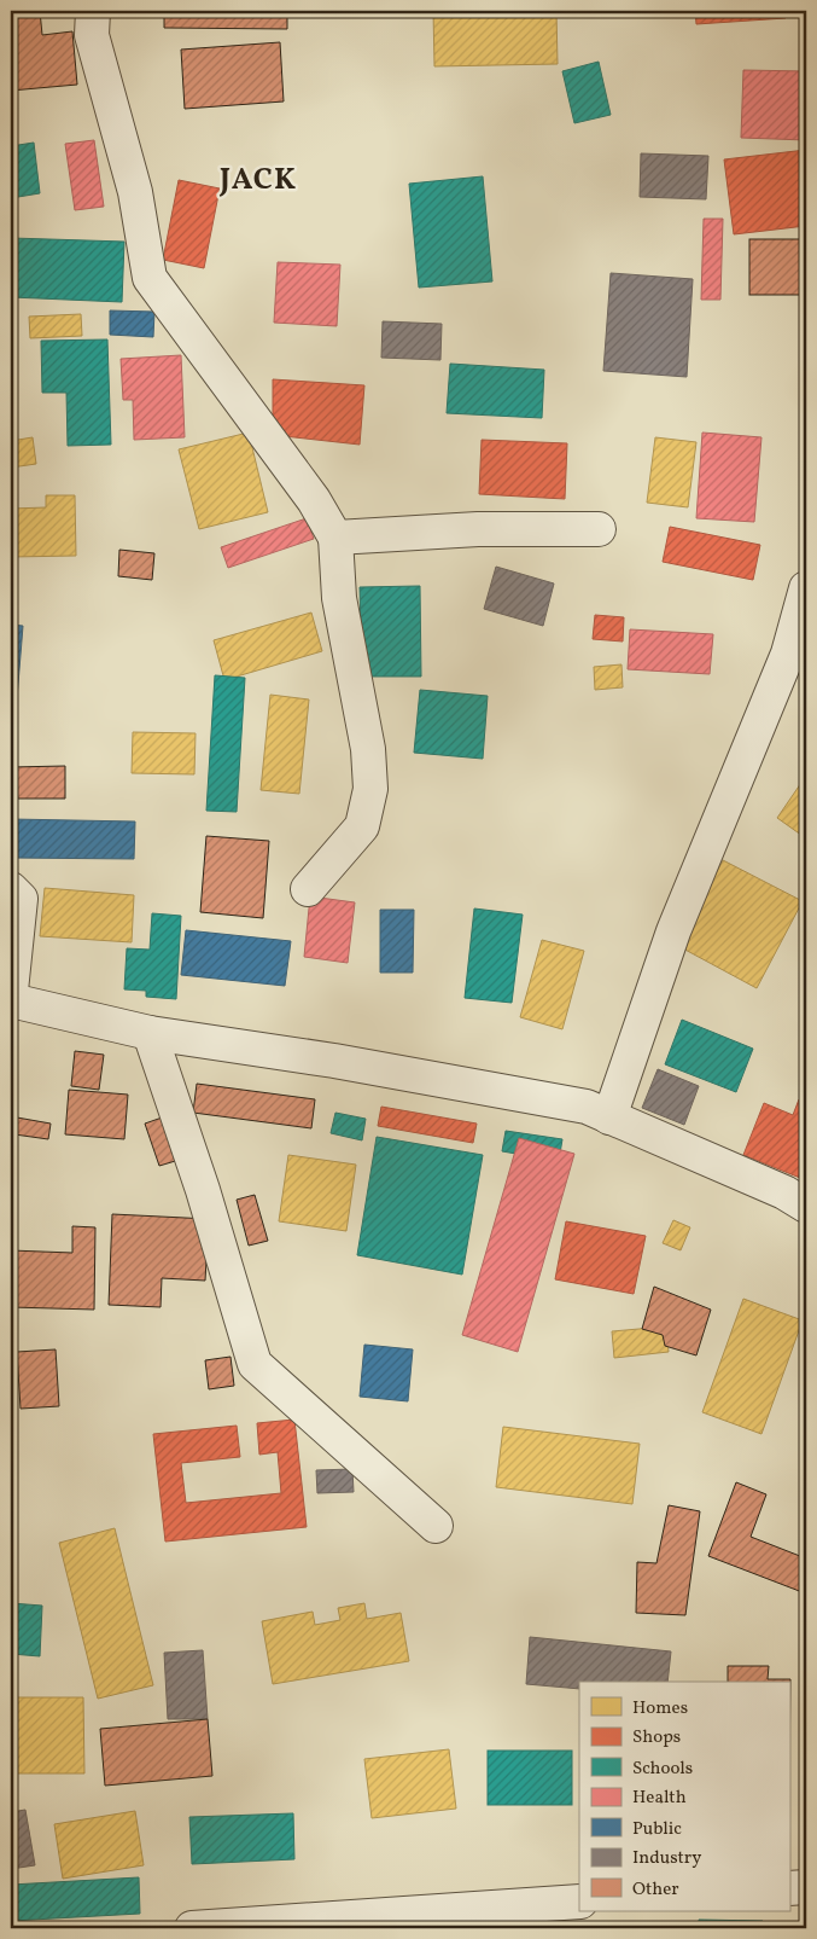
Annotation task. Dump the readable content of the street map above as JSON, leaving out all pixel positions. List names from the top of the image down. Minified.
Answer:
{"districts":["JACK"],"legend":["Homes","Shops","Schools","Health","Public","Industry","Other"]}
